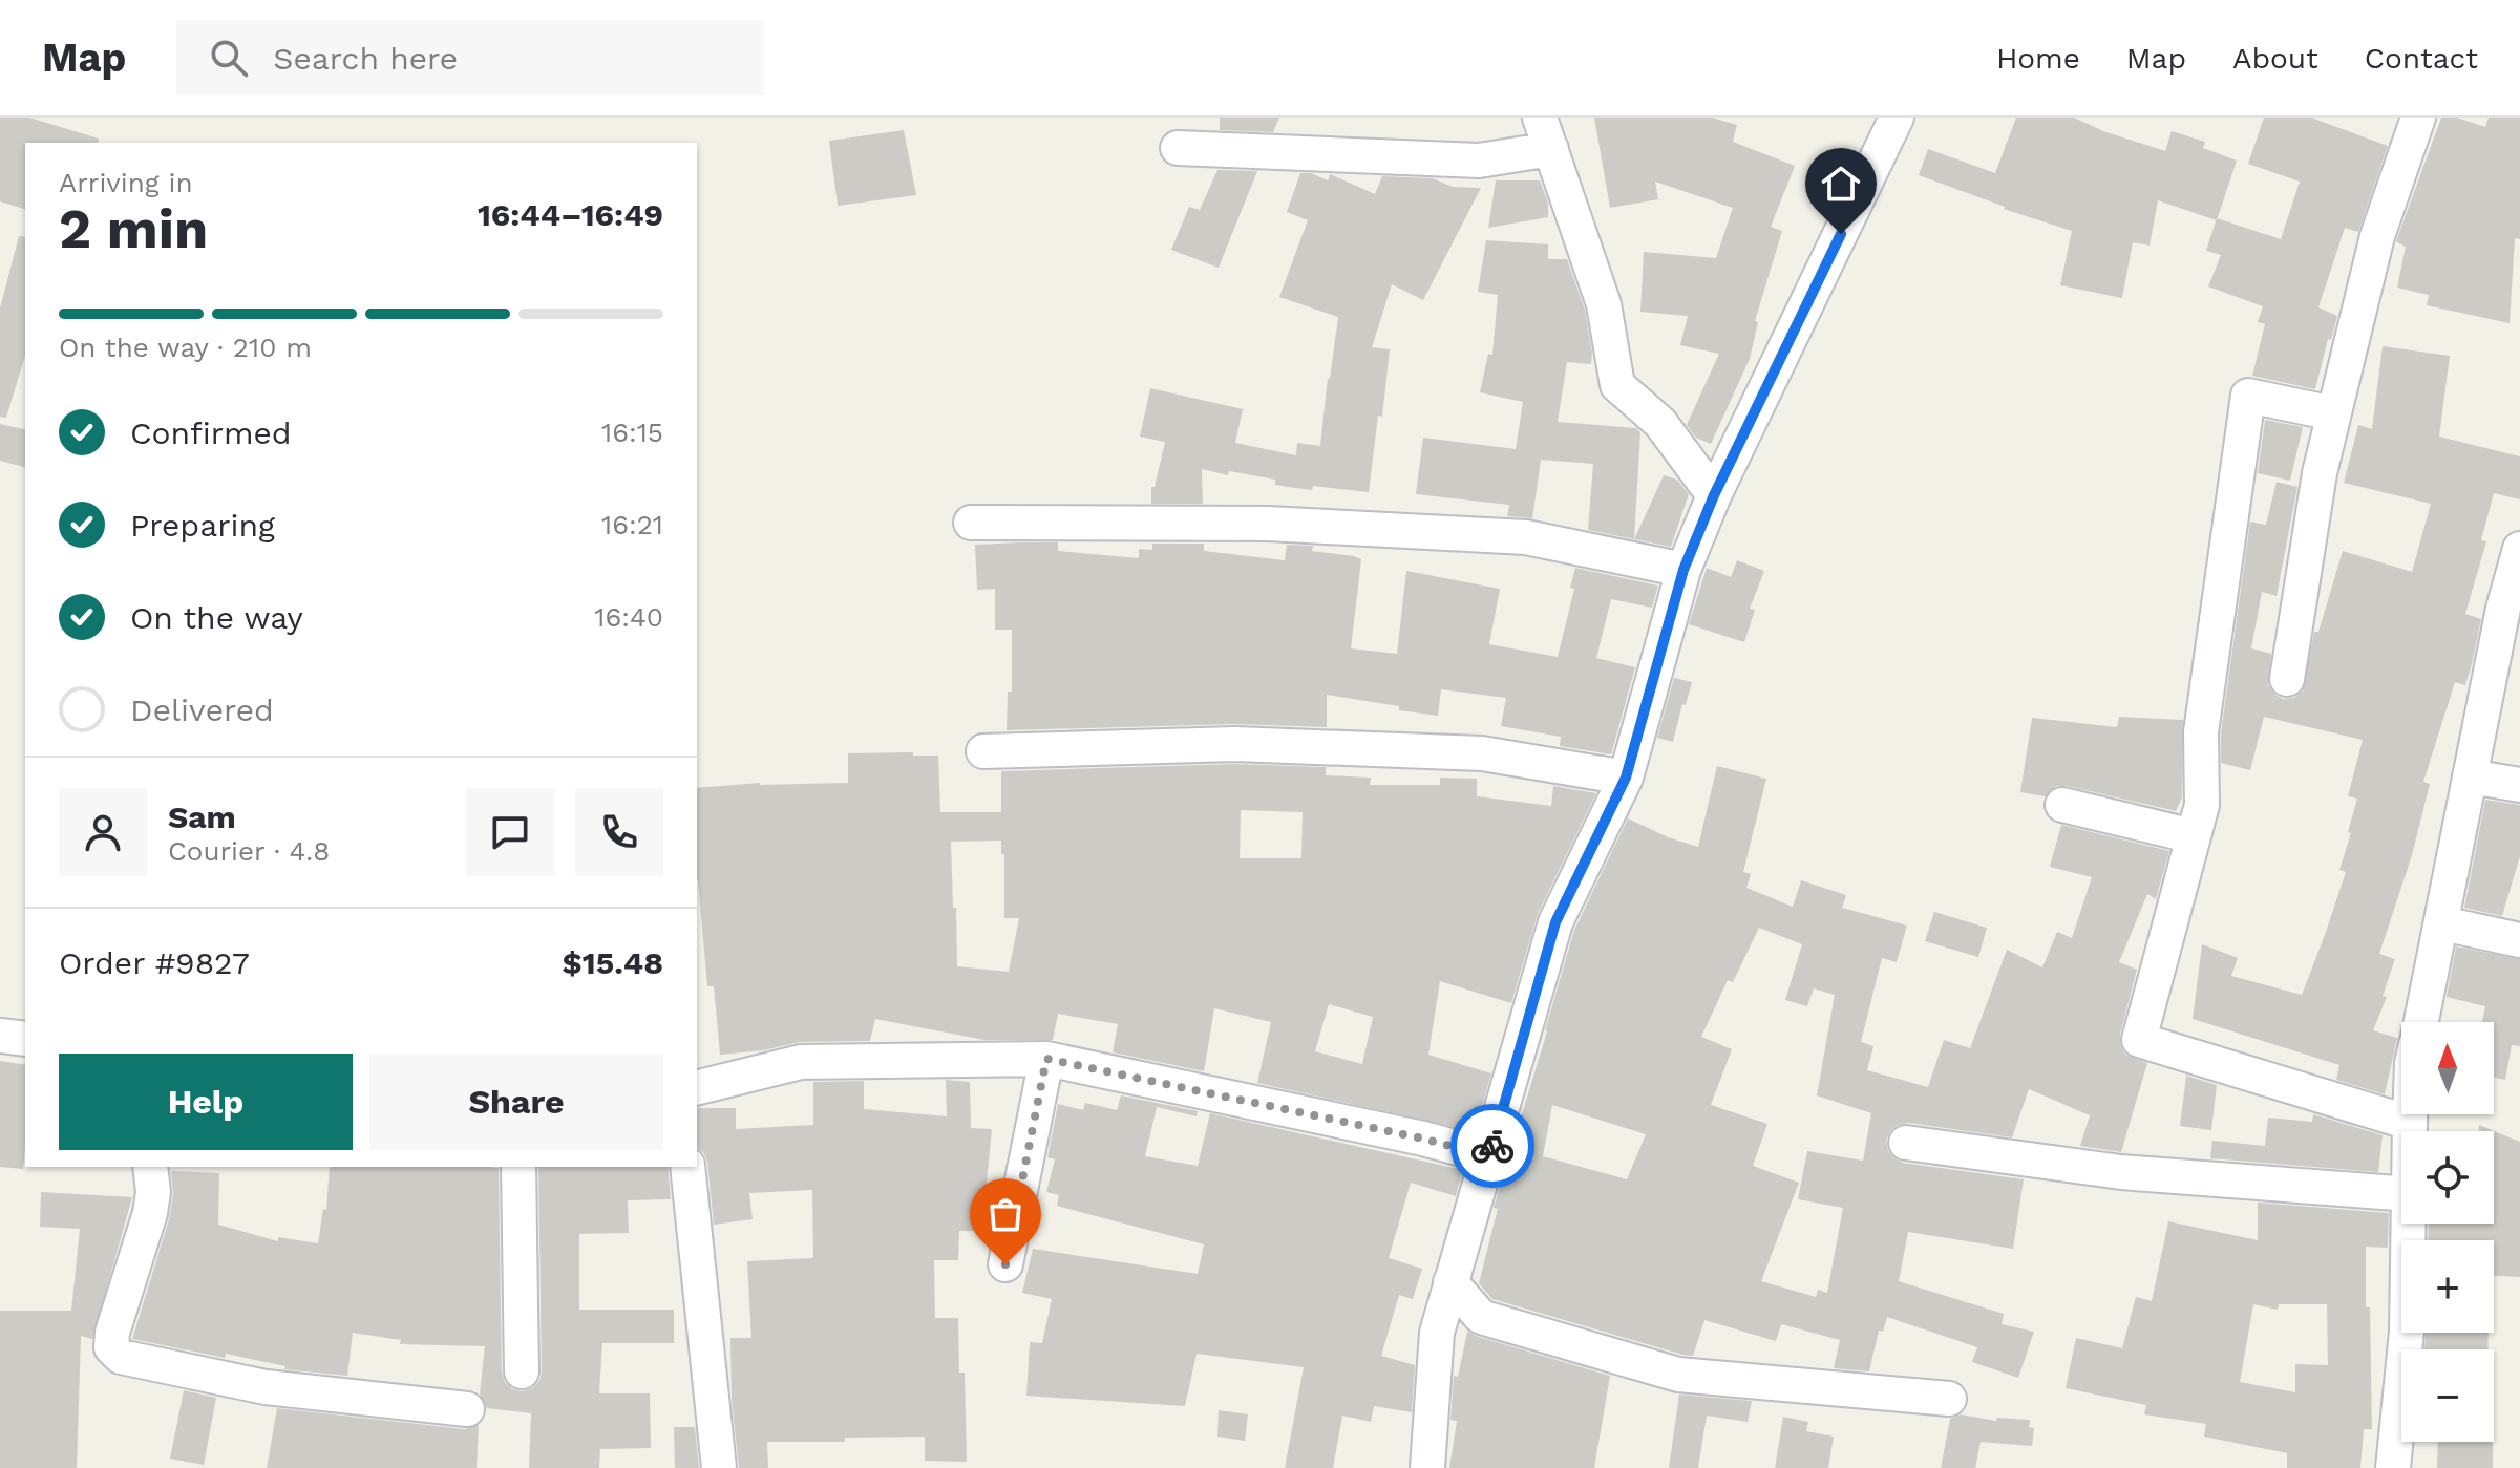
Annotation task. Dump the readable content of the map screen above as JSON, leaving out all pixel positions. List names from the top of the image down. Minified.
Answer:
{"north":"top","page":{"header":"Map","search":"Search here","nav":["Home","Map","About","Contact"],"heading":["2 min","Arriving in","16:44–16:49"],"panel":["Sam","Courier · 4.8","Order #9827","$15.48"],"bar":"On the way · 210 m","list":[["Confirmed","16:15"],["Preparing","16:21"],["On the way","16:40"],"Delivered"],"map_buttons":["+","−"],"buttons":["Help","Share"]}}
